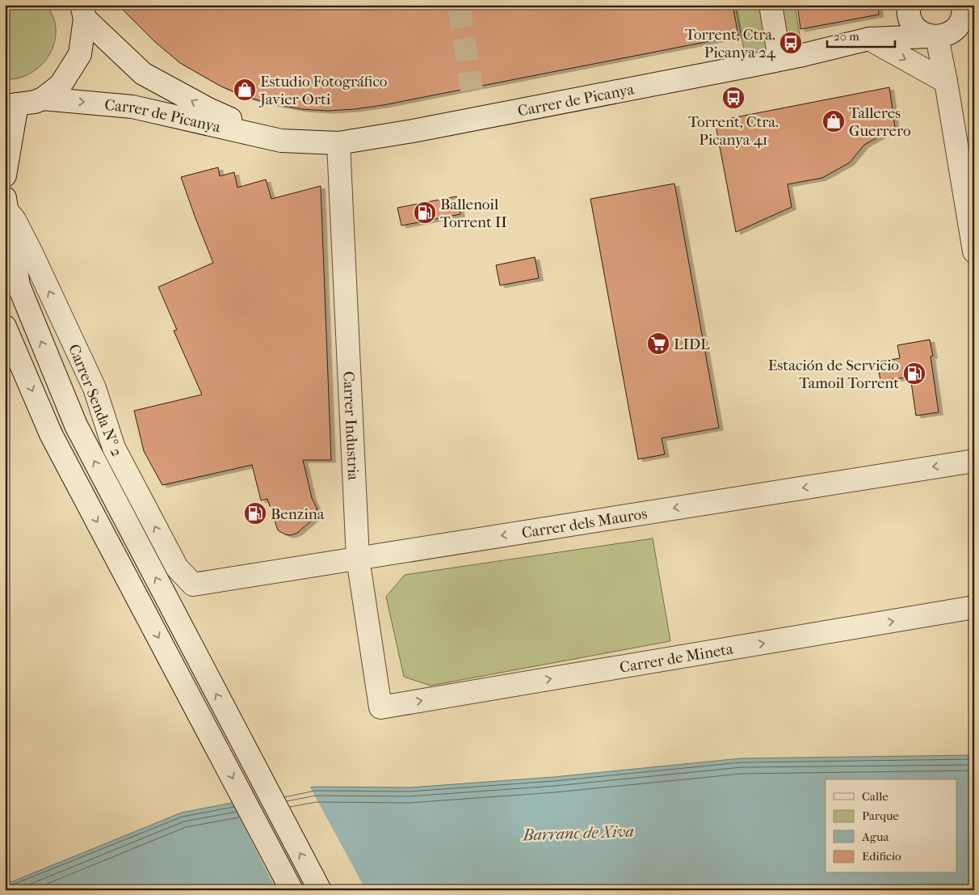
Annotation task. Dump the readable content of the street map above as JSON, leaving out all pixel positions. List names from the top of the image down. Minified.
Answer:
{"streets":{"street":["Carrer de Picanya","Carrer Senda Nº 2","Carrer Industria","Carrer dels Mauros","Carrer de Mineta"]},"crossings":[["Carrer de Picanya","Carrer Industria"],["Carrer Senda Nº 2","Carrer dels Mauros"],["Carrer Industria","Carrer dels Mauros"],["Carrer Industria","Carrer de Mineta"]],"one_way":["Carrer dels Mauros","Carrer de Mineta"],"water":["Barranc de Xiva"],"places":{"bus stop":["Torrent, Ctra. Picanya 24","Torrent, Ctra. Picanya 41"],"shop":["Estudio Fotográfico Javier Orti","Talleres Guerrero"],"fuel station":["Ballenoil Torrent II","Estación de Servicio Tamoil Torrent","Benzina"],"supermarket":["LIDL"]},"legend":["Calle","Parque","Agua","Edificio"],"scale_bar":"20 m"}
